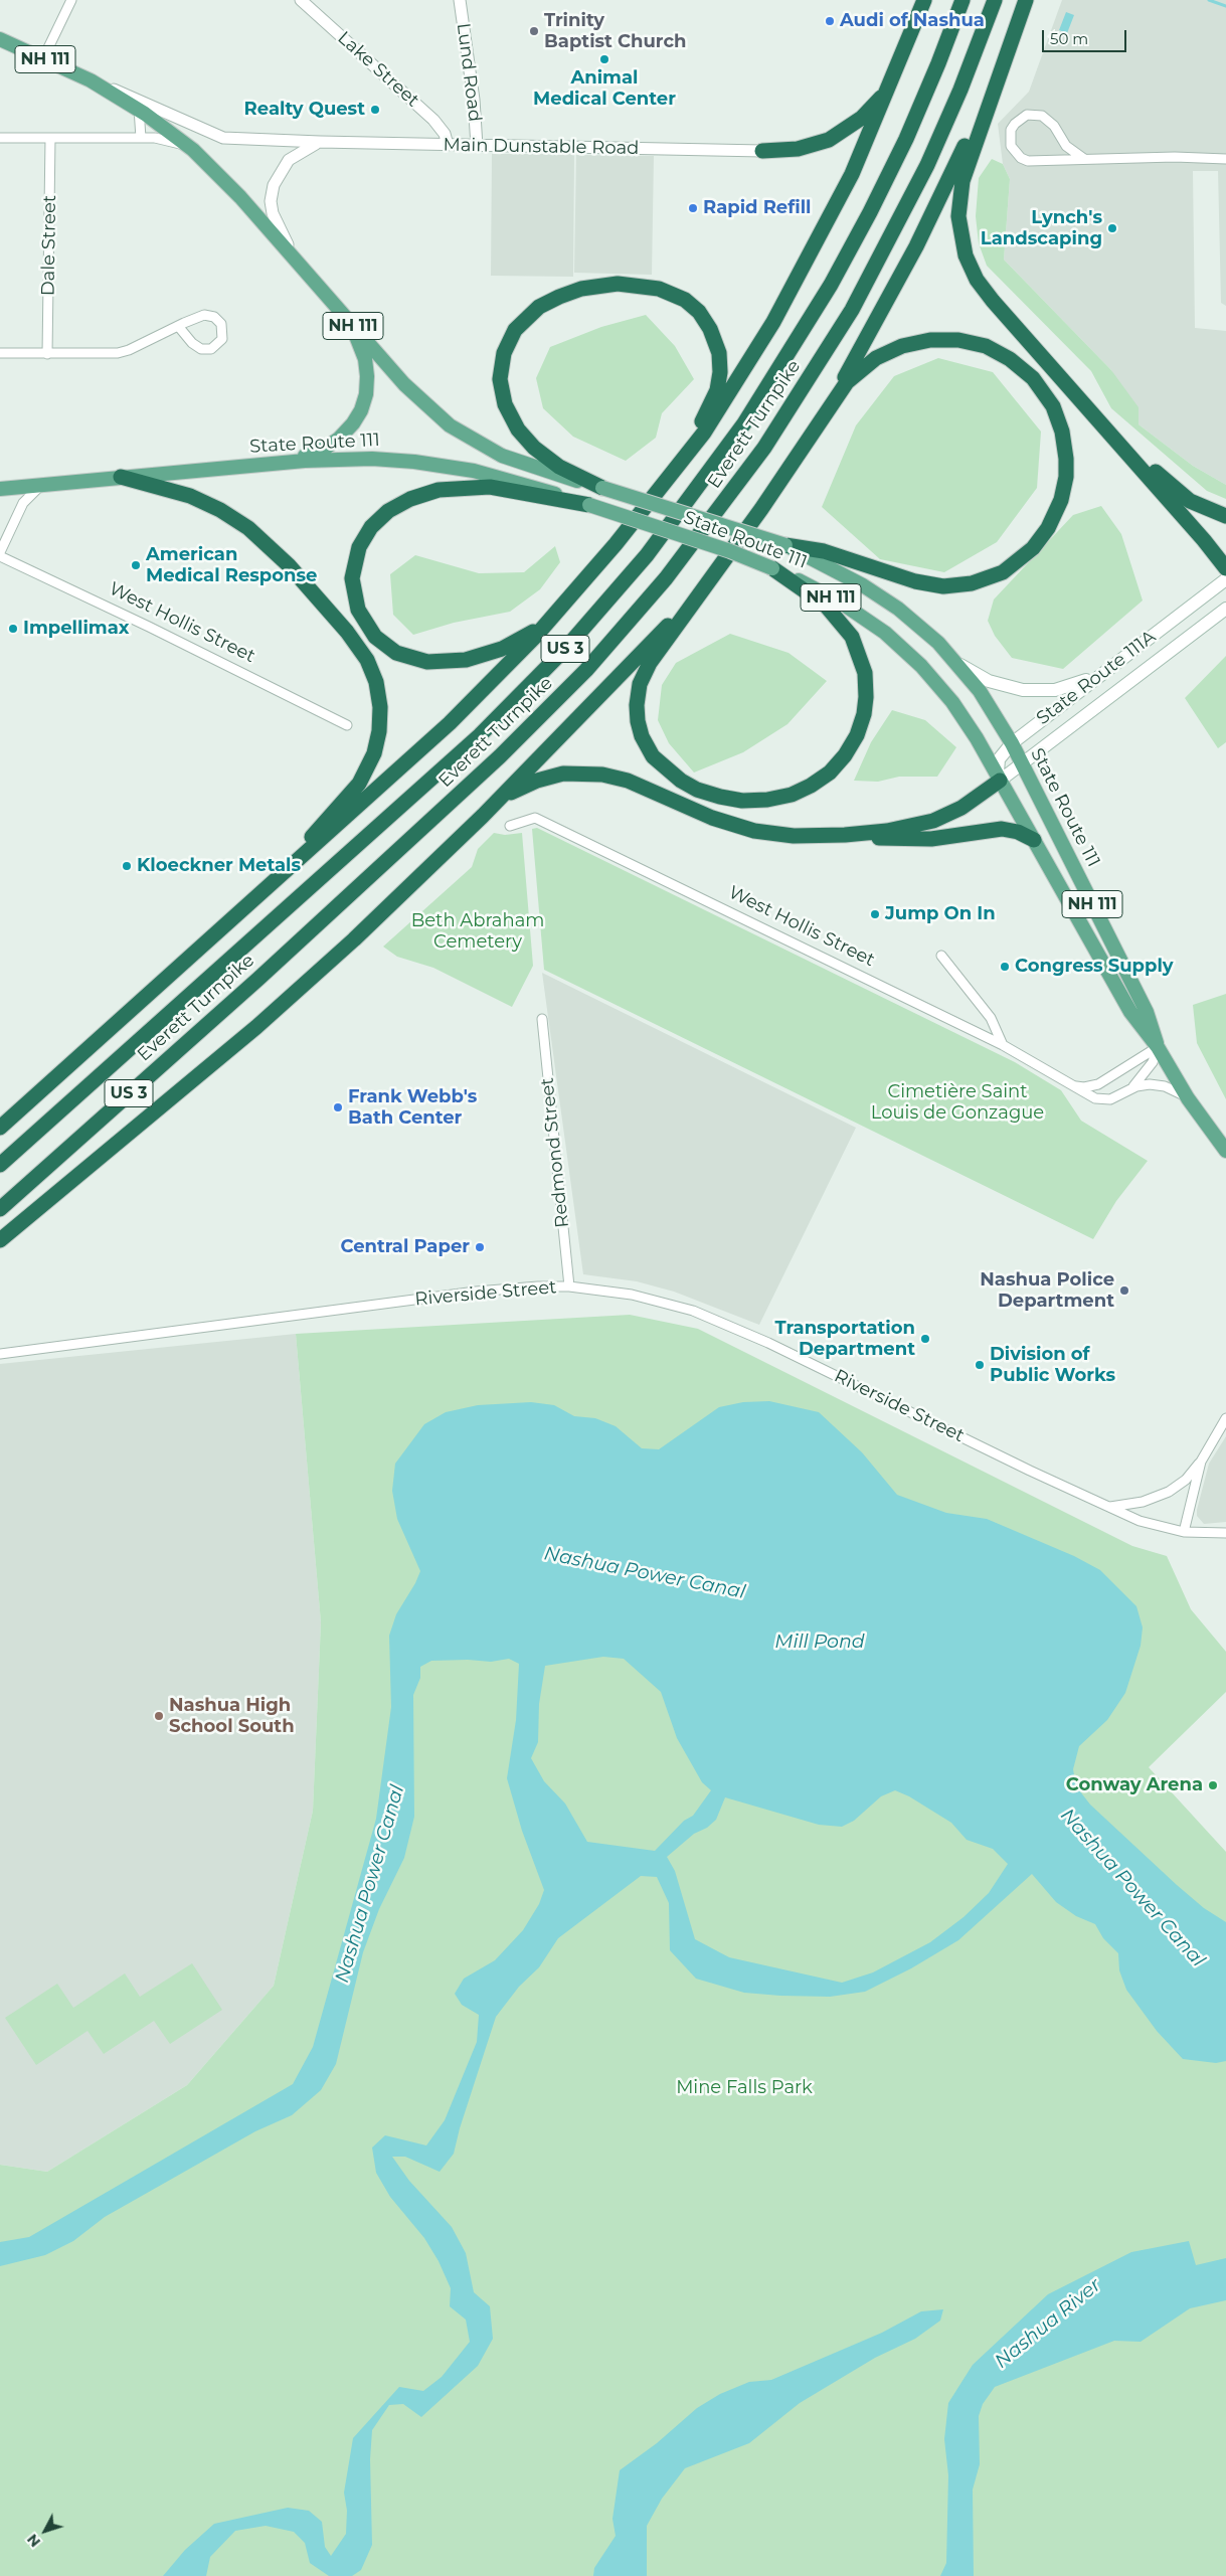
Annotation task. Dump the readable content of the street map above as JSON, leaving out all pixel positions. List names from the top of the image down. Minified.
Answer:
{"streets":{"highway":["Everett Turnpike","US 3"],"main road":["NH 111","State Route 111","West Hollis Street","State Route 111A"],"street":["Lake Street","Lund Road","Main Dunstable Road","Dale Street","Redmond Street","Riverside Street"]},"crossings":[["NH 111","Main Dunstable Road"],["NH 111","State Route 111"],["Lake Street","Main Dunstable Road"],["Lund Road","Main Dunstable Road"],["Main Dunstable Road","State Route 111"],["State Route 111","West Hollis Street"],["State Route 111","State Route 111A"],["Redmond Street","Riverside Street"]],"water":["Nashua Power Canal","Mill Pond","Nashua River"],"parks":["Beth Abraham Cemetery","Cimetière Saint Louis de Gonzague","Mine Falls Park"],"places":["Audi of Nashua","Trinity Baptist Church","Animal Medical Center","Realty Quest","Rapid Refill","Lynch's Landscaping","American Medical Response","Impellimax","Kloeckner Metals","Jump On In","Congress Supply","Frank Webb's Bath Center","Central Paper","Nashua Police Department","Transportation Department","Division of Public Works","Nashua High School South","Conway Arena"],"scale_bar":"50 m","north":"bottom left"}
